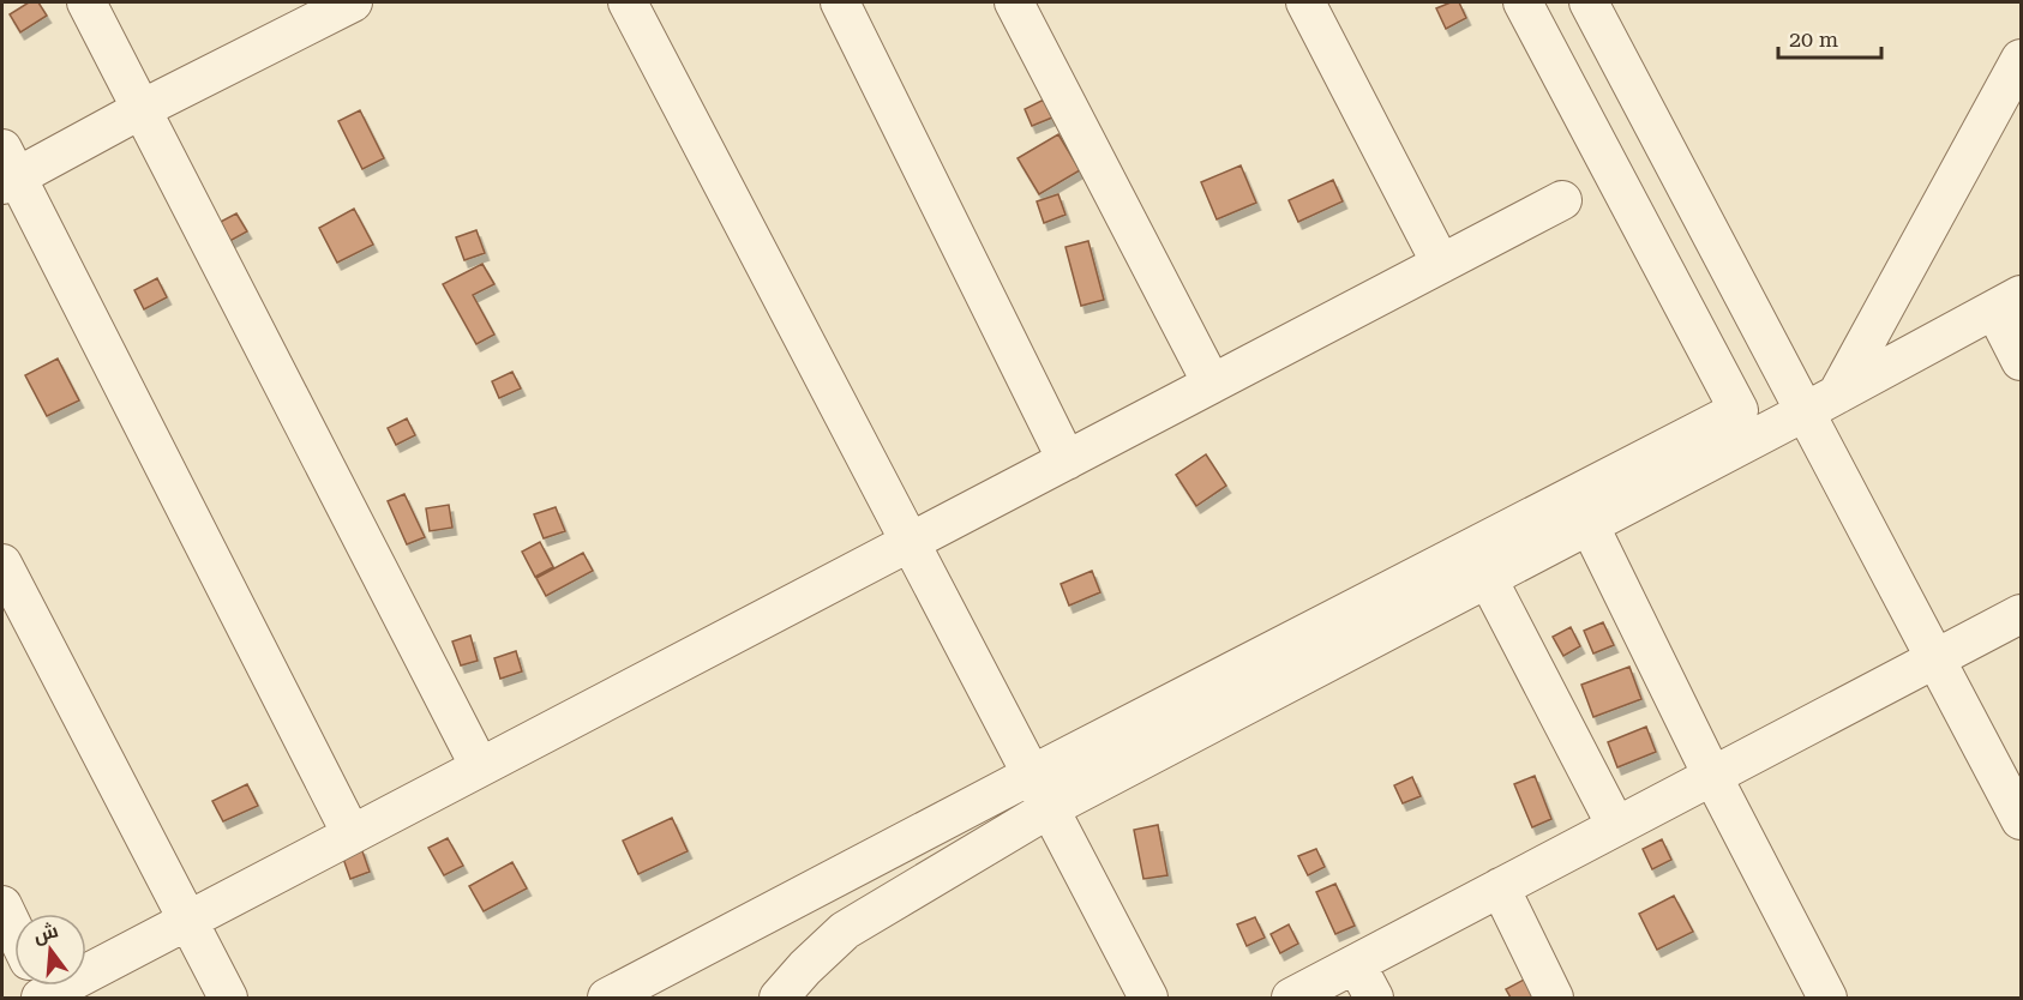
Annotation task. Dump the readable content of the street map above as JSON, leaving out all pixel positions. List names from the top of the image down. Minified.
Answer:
{"scale_bar":"20 m","north":"top"}
